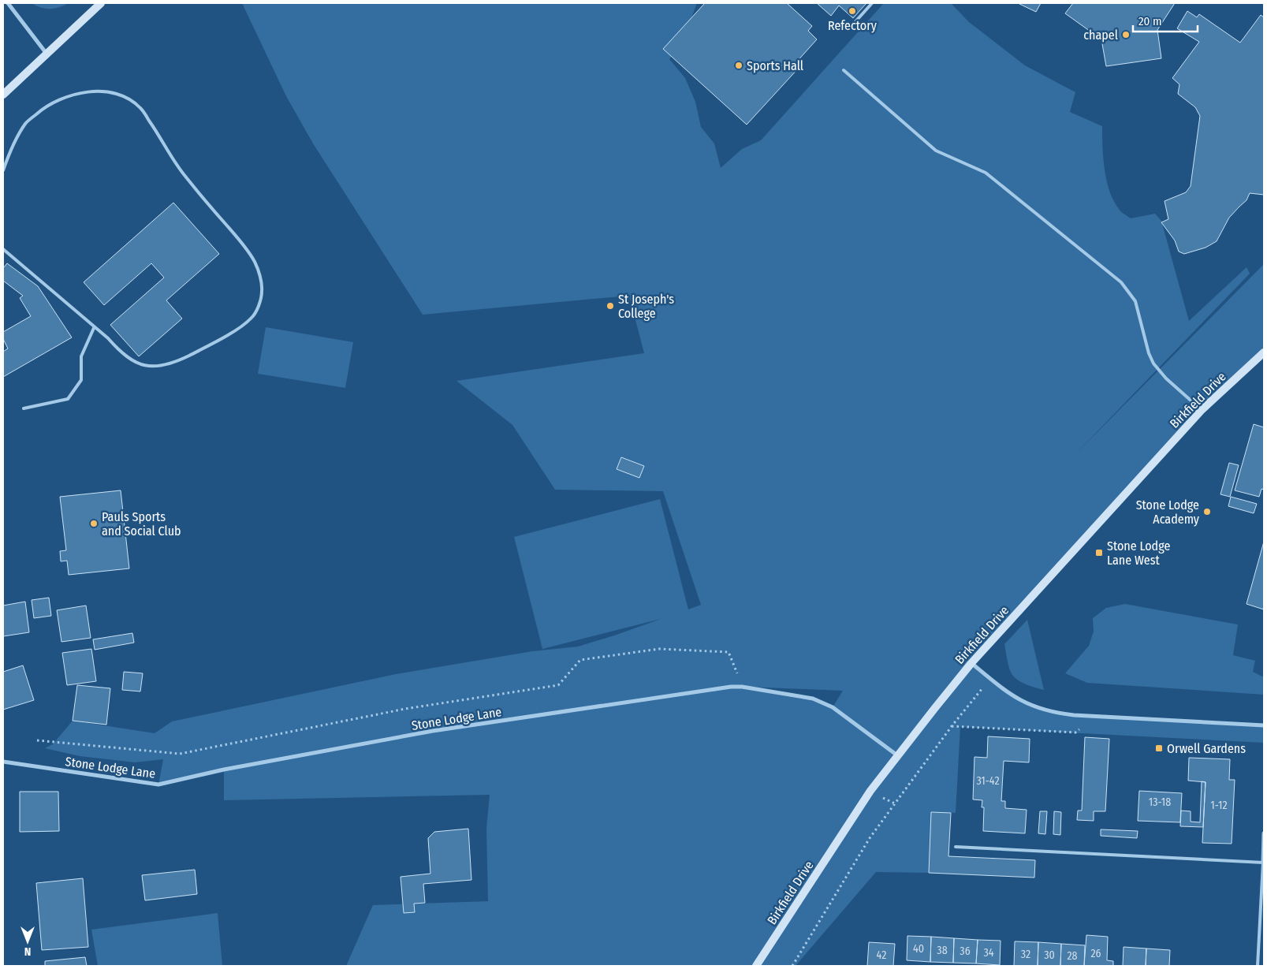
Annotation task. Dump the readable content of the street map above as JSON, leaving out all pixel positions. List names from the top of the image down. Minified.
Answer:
{"streets":{"street":["Birkfield Drive","Stone Lodge Lane"]},"crossings":[["Birkfield Drive","Stone Lodge Lane"]],"places":{"other":["Refectory","chapel","Sports Hall","St Joseph's College","Stone Lodge Academy","Pauls Sports and Social Club"],"transit":["Stone Lodge Lane West","Orwell Gardens"]},"house_numbers":["31-42","13-18","1-12","40","38","36","34","26","32","42","30","28"],"scale_bar":"20 m","north":"bottom"}
